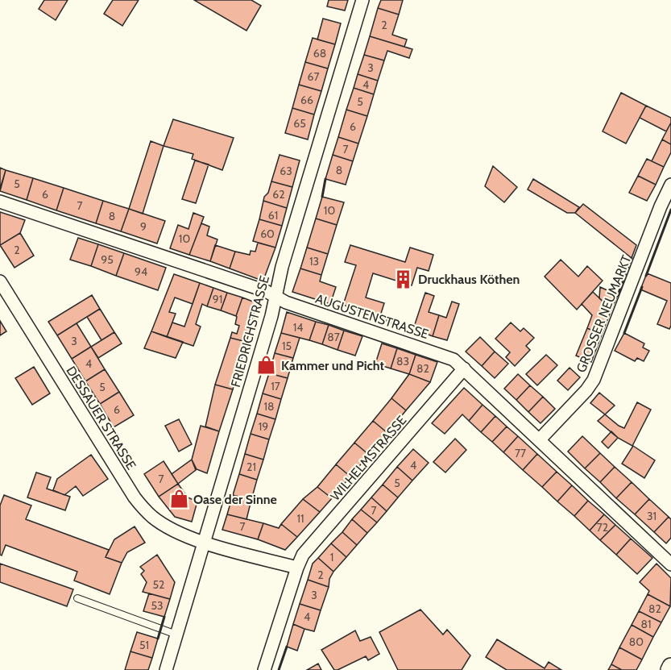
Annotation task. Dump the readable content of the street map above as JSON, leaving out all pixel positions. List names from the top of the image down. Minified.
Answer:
{"streets":{"street":["GROSSER NEUMARKT","AUGUSTENSTRASSE","FRIEDRICHSTRASSE","DESSAUER STRASSE","WILHELMSTRASSE"]},"crossings":[["GROSSER NEUMARKT","AUGUSTENSTRASSE"],["AUGUSTENSTRASSE","FRIEDRICHSTRASSE"],["AUGUSTENSTRASSE","WILHELMSTRASSE"],["FRIEDRICHSTRASSE","DESSAUER STRASSE"],["DESSAUER STRASSE","WILHELMSTRASSE"]],"places":{"building":["Druckhaus Köthen"],"shop":["Kammer und Picht","Oase der Sinne"]},"house_numbers":["2","68","3","67","4","66","5","65","6","7","8","63","5","6","62","7","10","61","8","9","60","10","2","95","13","94","91","14","87","3","15","83","4","82","17","5","18","6","19","77","4","21","7","5","7","31","11","7","72","1","2","52","3","53","82","4","81","80","51"]}
